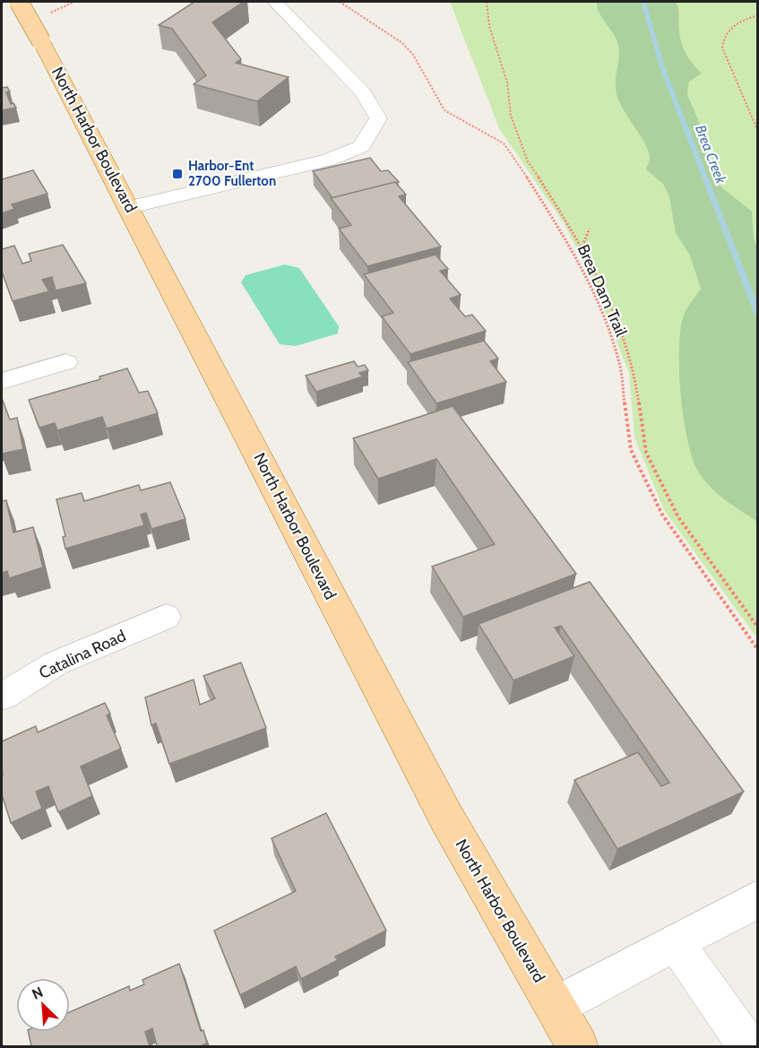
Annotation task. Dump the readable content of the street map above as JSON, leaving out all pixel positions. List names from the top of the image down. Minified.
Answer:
{"streets":{"main road":["North Harbor Boulevard"],"street":["Catalina Road"],"path":["Brea Dam Trail"]},"water":["Brea Creek"],"places":{"transit":["Harbor-Ent 2700 Fullerton"]},"north":"top left"}
